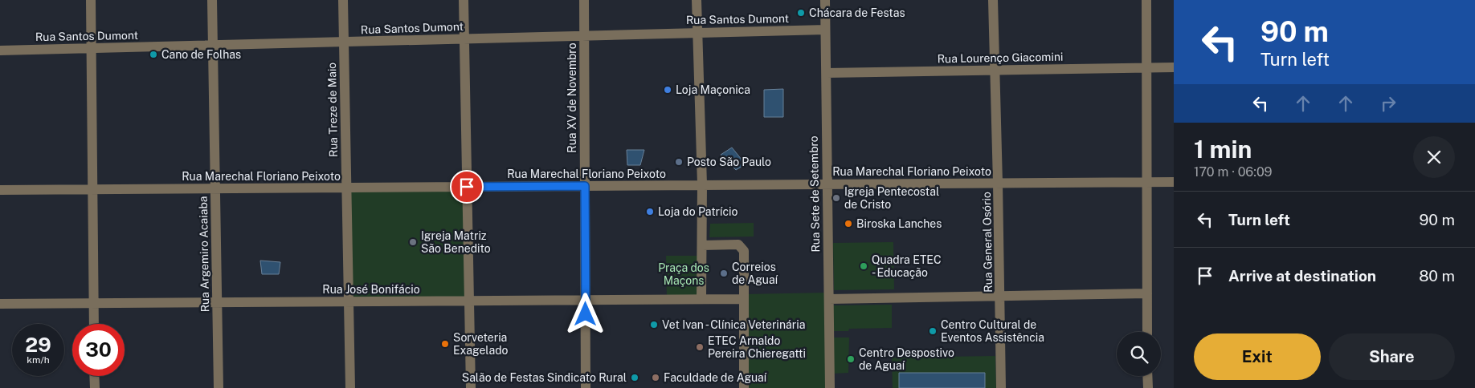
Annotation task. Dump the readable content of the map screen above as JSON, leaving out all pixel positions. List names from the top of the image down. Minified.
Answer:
{"streets":{"street":["Rua Santos Dumont","Rua Lourenço Giacomini","Rua XV de Novembro","Rua Treze de Maio","Rua Marechal Floriano Peixoto","Rua Sete de Setembro","Rua General Osório","Rua Argemiro Acaiaba","Rua José Bonifácio"]},"crossings":[["Rua Santos Dumont","Rua XV de Novembro"],["Rua Santos Dumont","Rua Treze de Maio"],["Rua Santos Dumont","Rua Sete de Setembro"],["Rua Santos Dumont","Rua Argemiro Acaiaba"],["Rua Lourenço Giacomini","Rua Sete de Setembro"],["Rua Lourenço Giacomini","Rua General Osório"],["Rua XV de Novembro","Rua Marechal Floriano Peixoto"],["Rua XV de Novembro","Rua José Bonifácio"],["Rua Treze de Maio","Rua Marechal Floriano Peixoto"],["Rua Treze de Maio","Rua José Bonifácio"],["Rua Marechal Floriano Peixoto","Rua Sete de Setembro"],["Rua Marechal Floriano Peixoto","Rua General Osório"],["Rua Marechal Floriano Peixoto","Rua Argemiro Acaiaba"],["Rua Argemiro Acaiaba","Rua José Bonifácio"]],"parks":["Praça dos Maçons"],"places":["Chácara de Festas","Cano de Folhas","Loja Maçonica","Posto São Paulo","Igreja Pentecostal de Cristo","Loja do Patrício","Biroska Lanches","Igreja Matriz São Benedito","Quadra ETEC - Educação","Correios de Aguaí","Vet Ivan - Clínica Veterinária","Centro Cultural de Eventos Assistência","Sorveteria Exagelado","ETEC Arnaldo Pereira Chieregatti","Centro Despostivo de Aguaí","Salão de Festas Sindicato Rural","Faculdade de Aguaí"],"page":{"turn":["90 m","Turn left"],"heading":["1 min","170 m · 06:09"],"list":[{"name":"Turn left","value":"90 m"},{"name":"Arrive at destination","value":"80 m"}],"speed":"29 km/h","limit":"30","buttons":["Exit","Share"]}}
